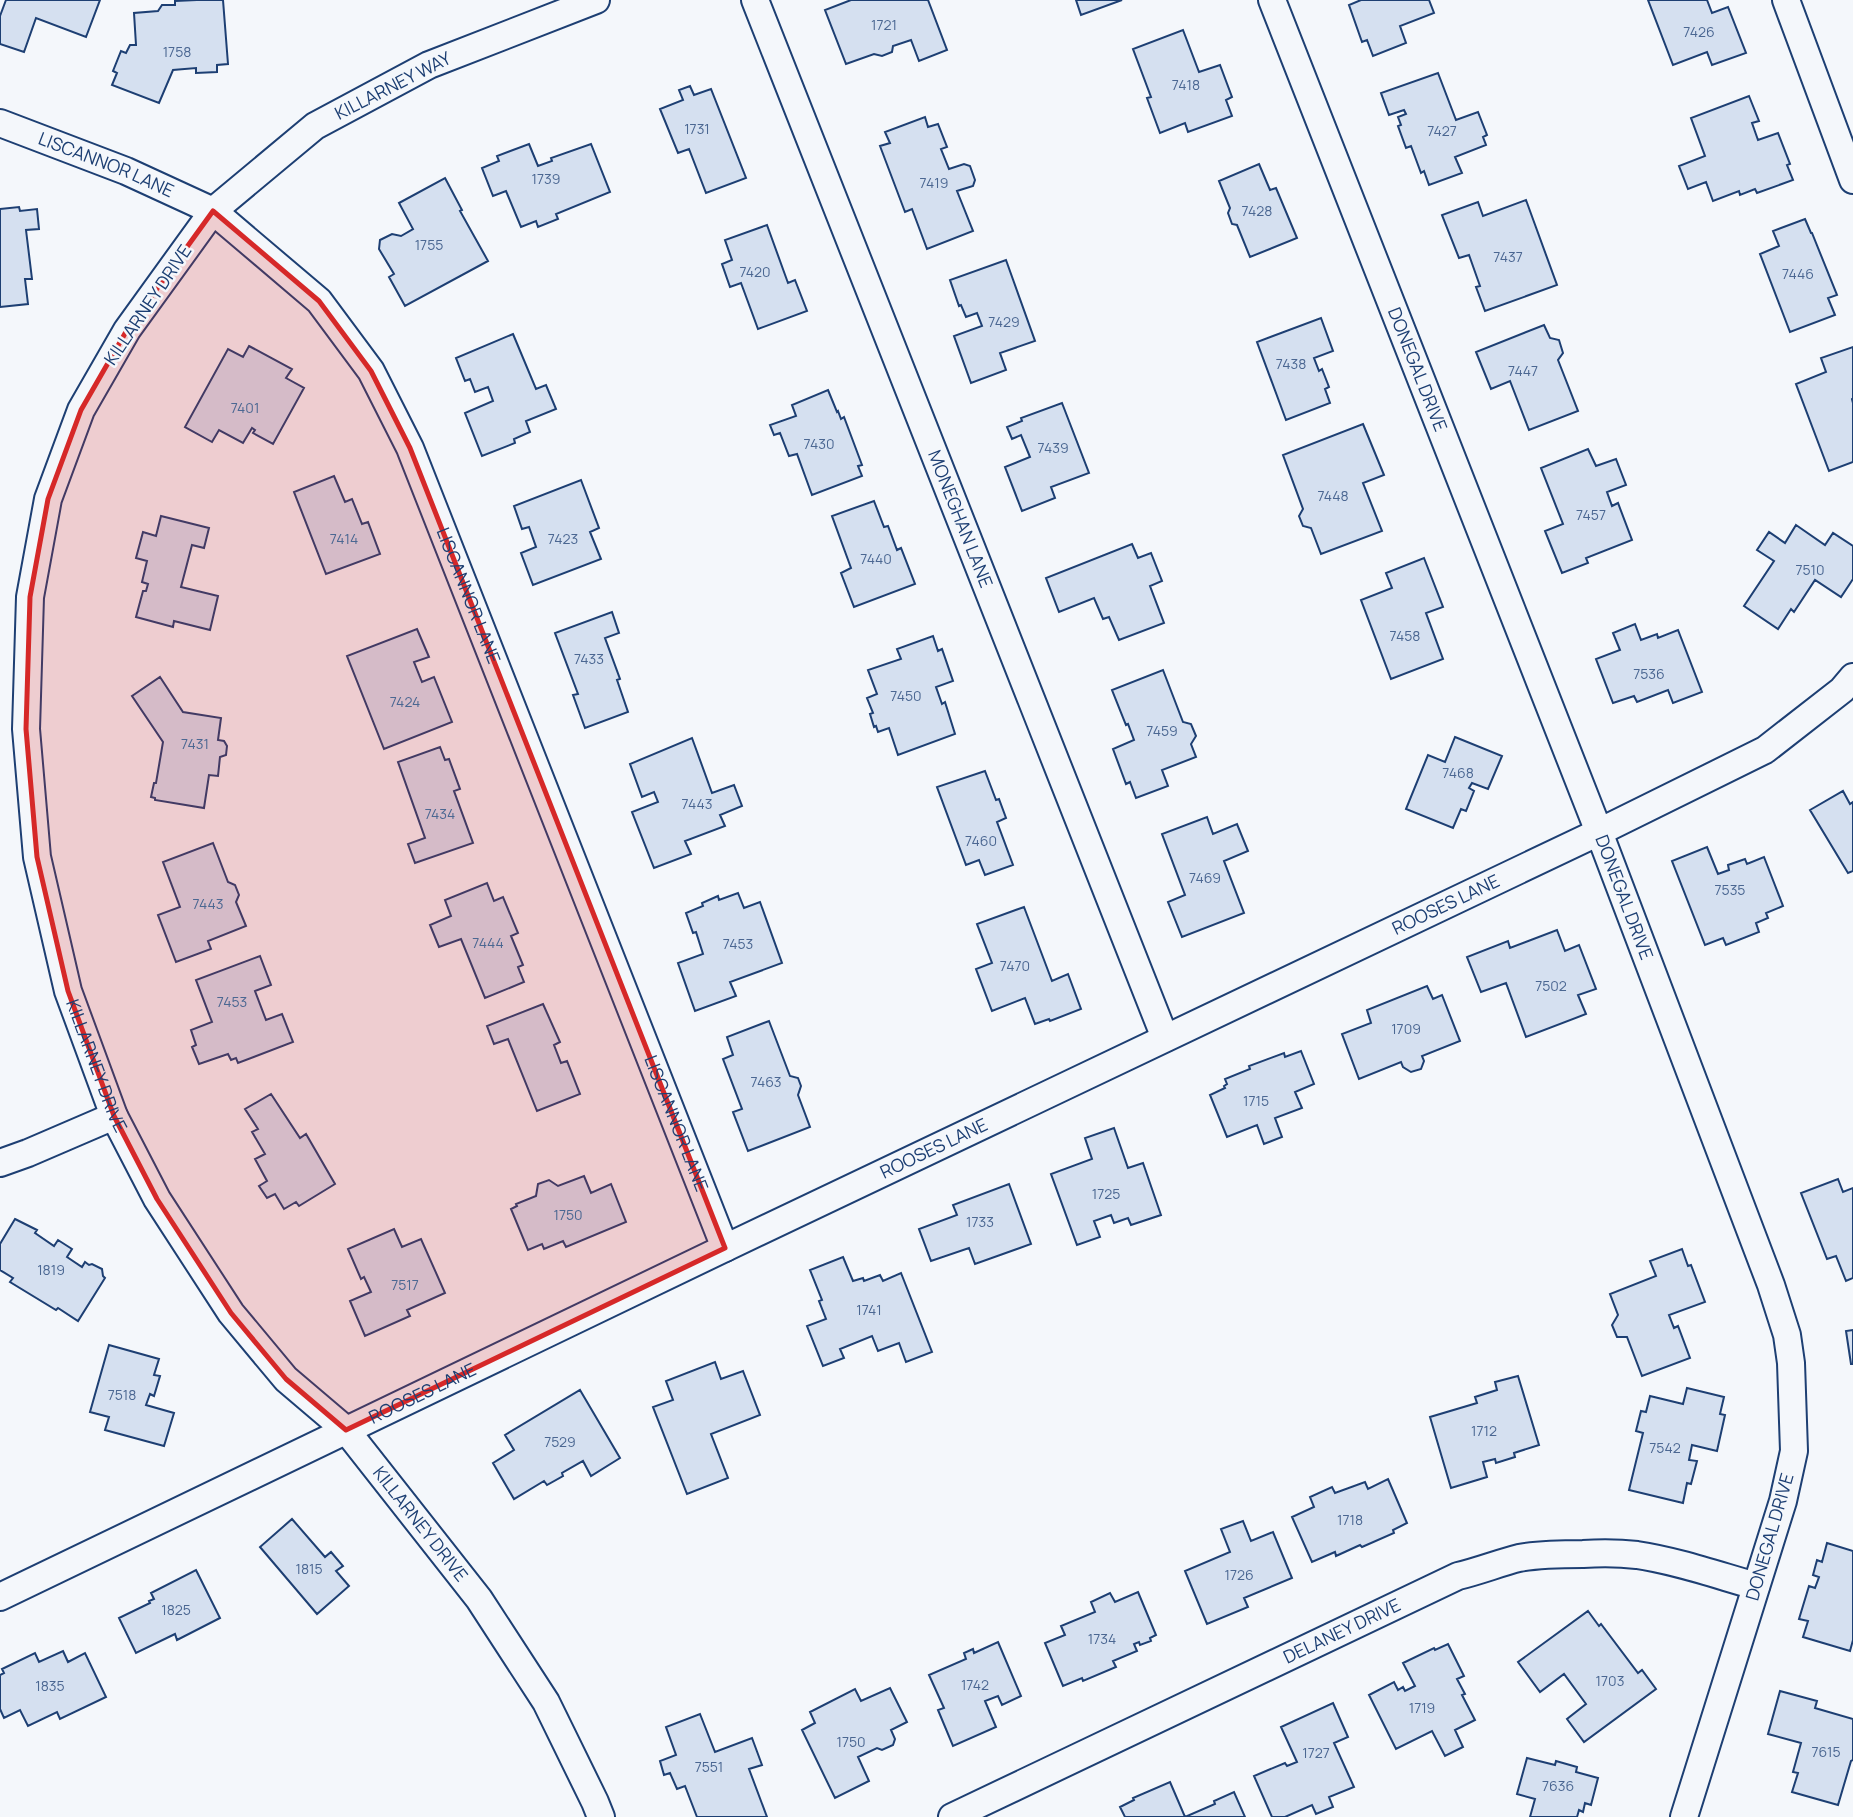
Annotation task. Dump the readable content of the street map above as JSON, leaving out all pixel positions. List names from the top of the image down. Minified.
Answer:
{"streets":{"street":["KILLARNEY WAY","LISCANNOR LANE","KILLARNEY DRIVE","DONEGAL DRIVE","MONEGHAN LANE","ROOSES LANE","DELANEY DRIVE"]},"crossings":[["KILLARNEY WAY","LISCANNOR LANE"],["KILLARNEY WAY","KILLARNEY DRIVE"],["LISCANNOR LANE","KILLARNEY DRIVE"],["LISCANNOR LANE","ROOSES LANE"],["KILLARNEY DRIVE","ROOSES LANE"],["DONEGAL DRIVE","ROOSES LANE"],["DONEGAL DRIVE","DELANEY DRIVE"],["MONEGHAN LANE","ROOSES LANE"]],"house_numbers":["1721","7426","1758","7418","1731","7427","1739","7419","7428","1755","7437","7420","7446","7429","7438","7447","7401","7430","7439","7448","7457","7414","7423","7440","7510","7458","7433","7536","7450","7424","7459","7431","7468","7443","7434","7460","7469","7535","7443","7444","7453","7470","7502","7453","1709","7463","1715","1725","1750","1733","1819","7517","1741","7518","1712","7529","7542","1718","1815","1726","1825","1734","1703","1742","1835","1719","1750","7615","1727","7551","7636"]}
